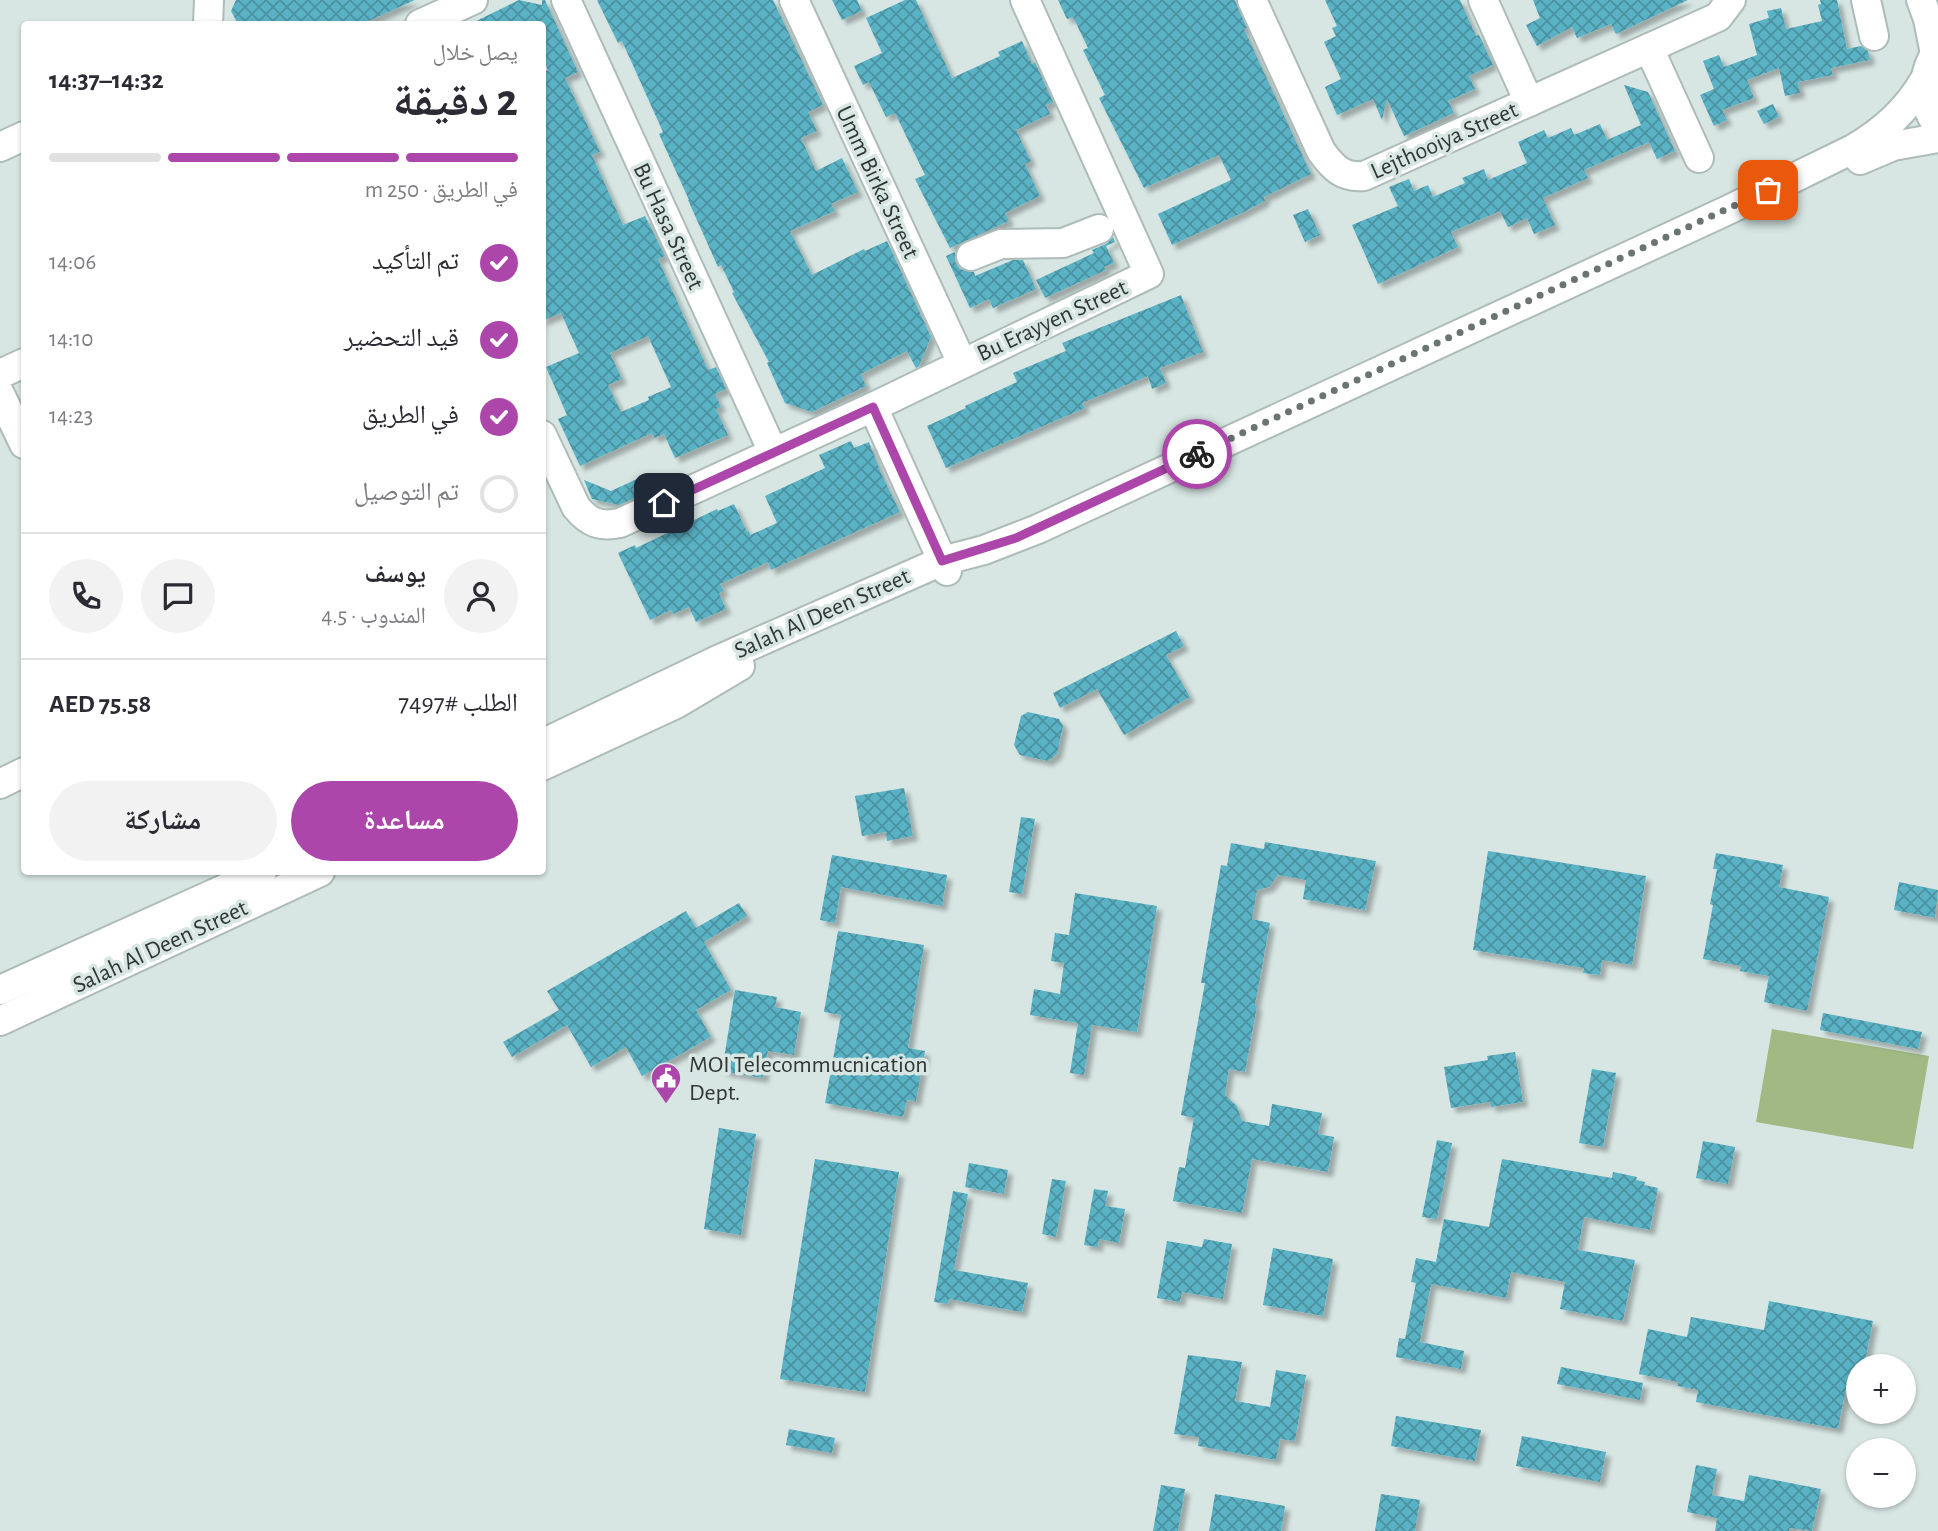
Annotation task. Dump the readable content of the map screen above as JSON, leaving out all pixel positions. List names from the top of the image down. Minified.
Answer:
{"streets":{"street":["Lejthooiya Street","Umm Birka Street","Bu Hasa Street","Bu Erayyen Street","Salah Al Deen Street"]},"crossings":[["Umm Birka Street","Bu Erayyen Street"],["Bu Hasa Street","Bu Erayyen Street"]],"places":{"public building":["MOI Telecommucnication Dept."]},"page":{"heading":["2 دقيقة","يصل خلال","14:32–14:37"],"panel":["يوسف","المندوب · 4.5","الطلب #7497","AED 75.58"],"bar":"في الطريق · 250 m","list":[["تم التأكيد","14:06"],["قيد التحضير","14:10"],["في الطريق","14:23"],"تم التوصيل"],"buttons":["مساعدة","مشاركة"],"map_buttons":["+","−"]}}
